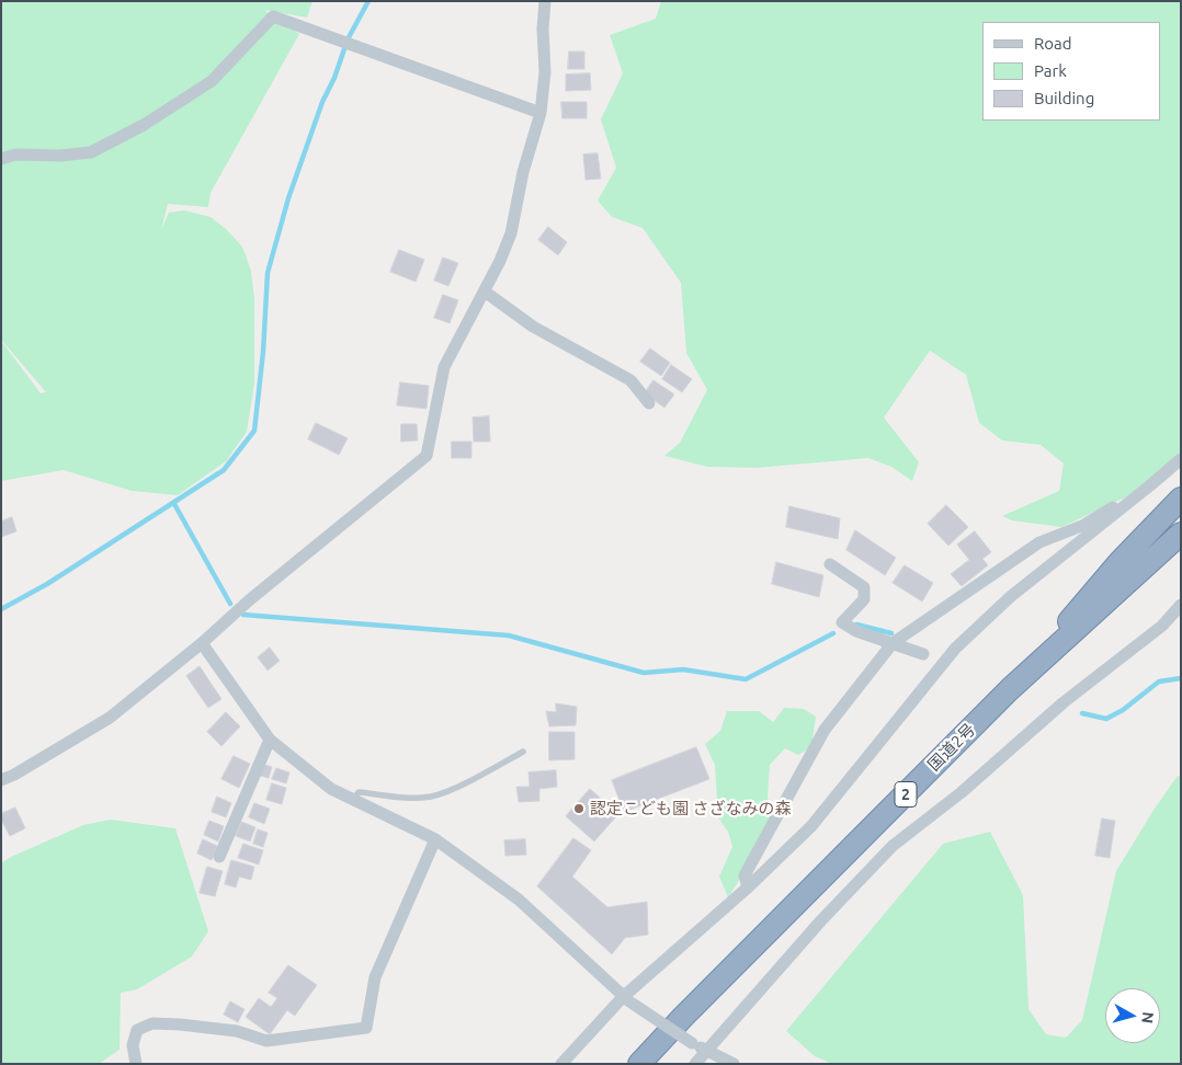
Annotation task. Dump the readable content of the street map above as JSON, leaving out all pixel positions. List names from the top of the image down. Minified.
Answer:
{"streets":{"highway":["国道2号","2"]},"places":["認定こども園 さざなみの森"],"legend":["Road","Park","Building"],"north":"right"}
